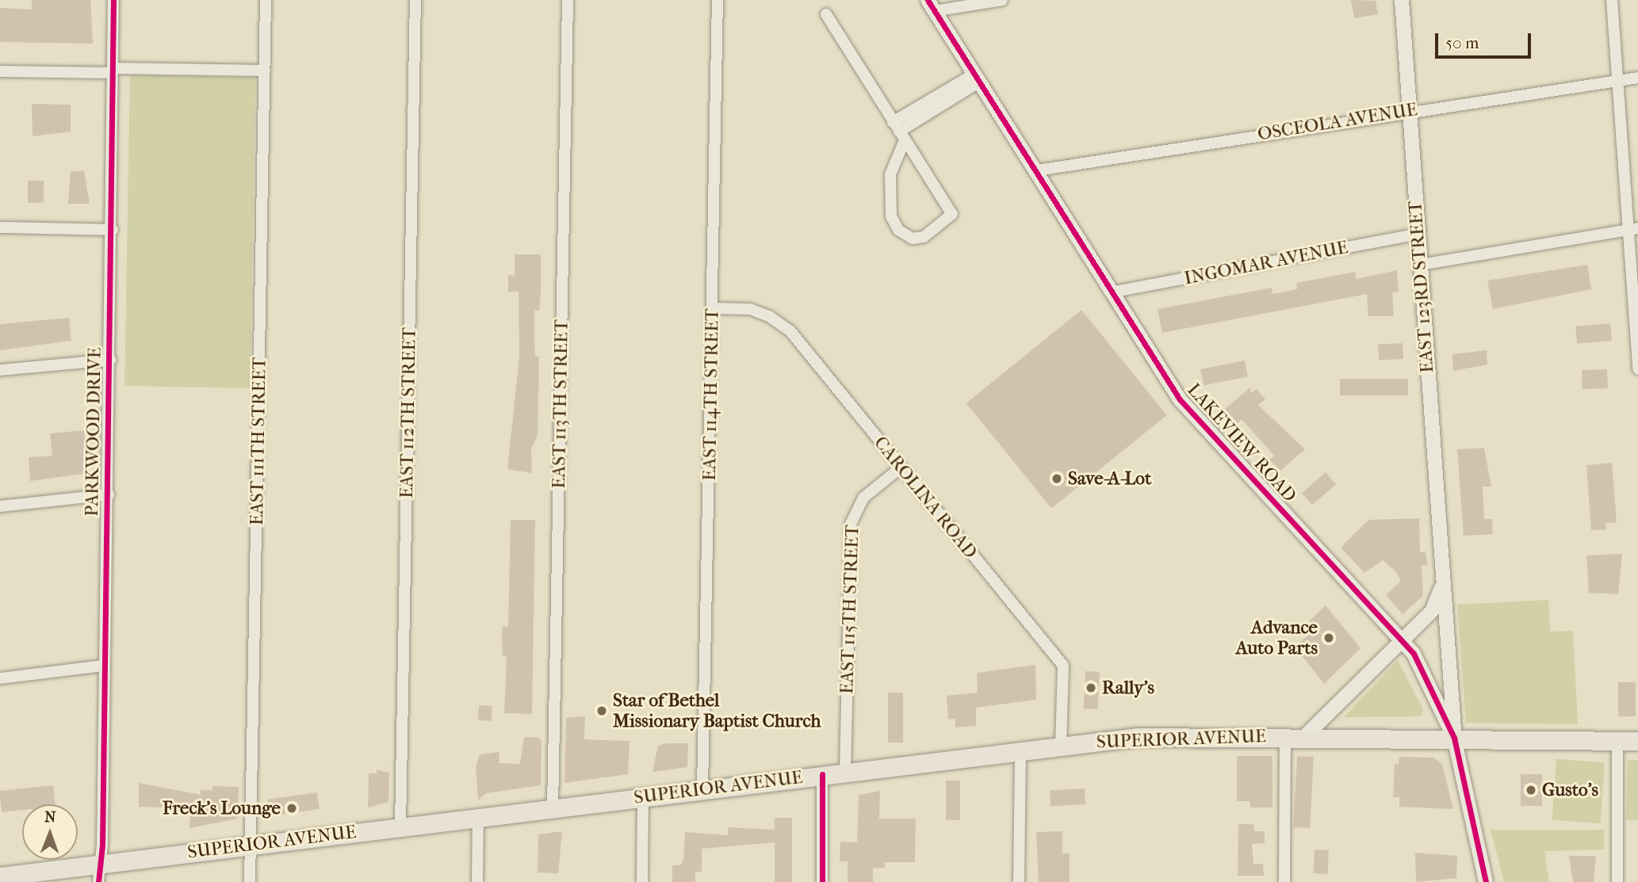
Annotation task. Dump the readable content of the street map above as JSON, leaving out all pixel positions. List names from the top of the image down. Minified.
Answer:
{"streets":{"main road":["SUPERIOR AVENUE"],"street":["OSCEOLA AVENUE","INGOMAR AVENUE","EAST 123RD STREET","EAST 114TH STREET","EAST 113TH STREET","EAST 112TH STREET","PARKWOOD DRIVE","EAST 111TH STREET","LAKEVIEW ROAD","CAROLINA ROAD","EAST 115TH STREET"]},"crossings":[["OSCEOLA AVENUE","EAST 123RD STREET"],["OSCEOLA AVENUE","LAKEVIEW ROAD"],["INGOMAR AVENUE","EAST 123RD STREET"],["INGOMAR AVENUE","LAKEVIEW ROAD"],["EAST 114TH STREET","CAROLINA ROAD"],["EAST 114TH STREET","SUPERIOR AVENUE"],["EAST 113TH STREET","SUPERIOR AVENUE"],["EAST 112TH STREET","SUPERIOR AVENUE"],["PARKWOOD DRIVE","SUPERIOR AVENUE"],["EAST 111TH STREET","SUPERIOR AVENUE"],["LAKEVIEW ROAD","SUPERIOR AVENUE"],["CAROLINA ROAD","EAST 115TH STREET"],["CAROLINA ROAD","SUPERIOR AVENUE"],["EAST 115TH STREET","SUPERIOR AVENUE"]],"places":["Save-A-Lot","Advance Auto Parts","Rally's","Star of Bethel Missionary Baptist Church","Gusto's","Freck's Lounge"],"scale_bar":"50 m","north":"top"}
